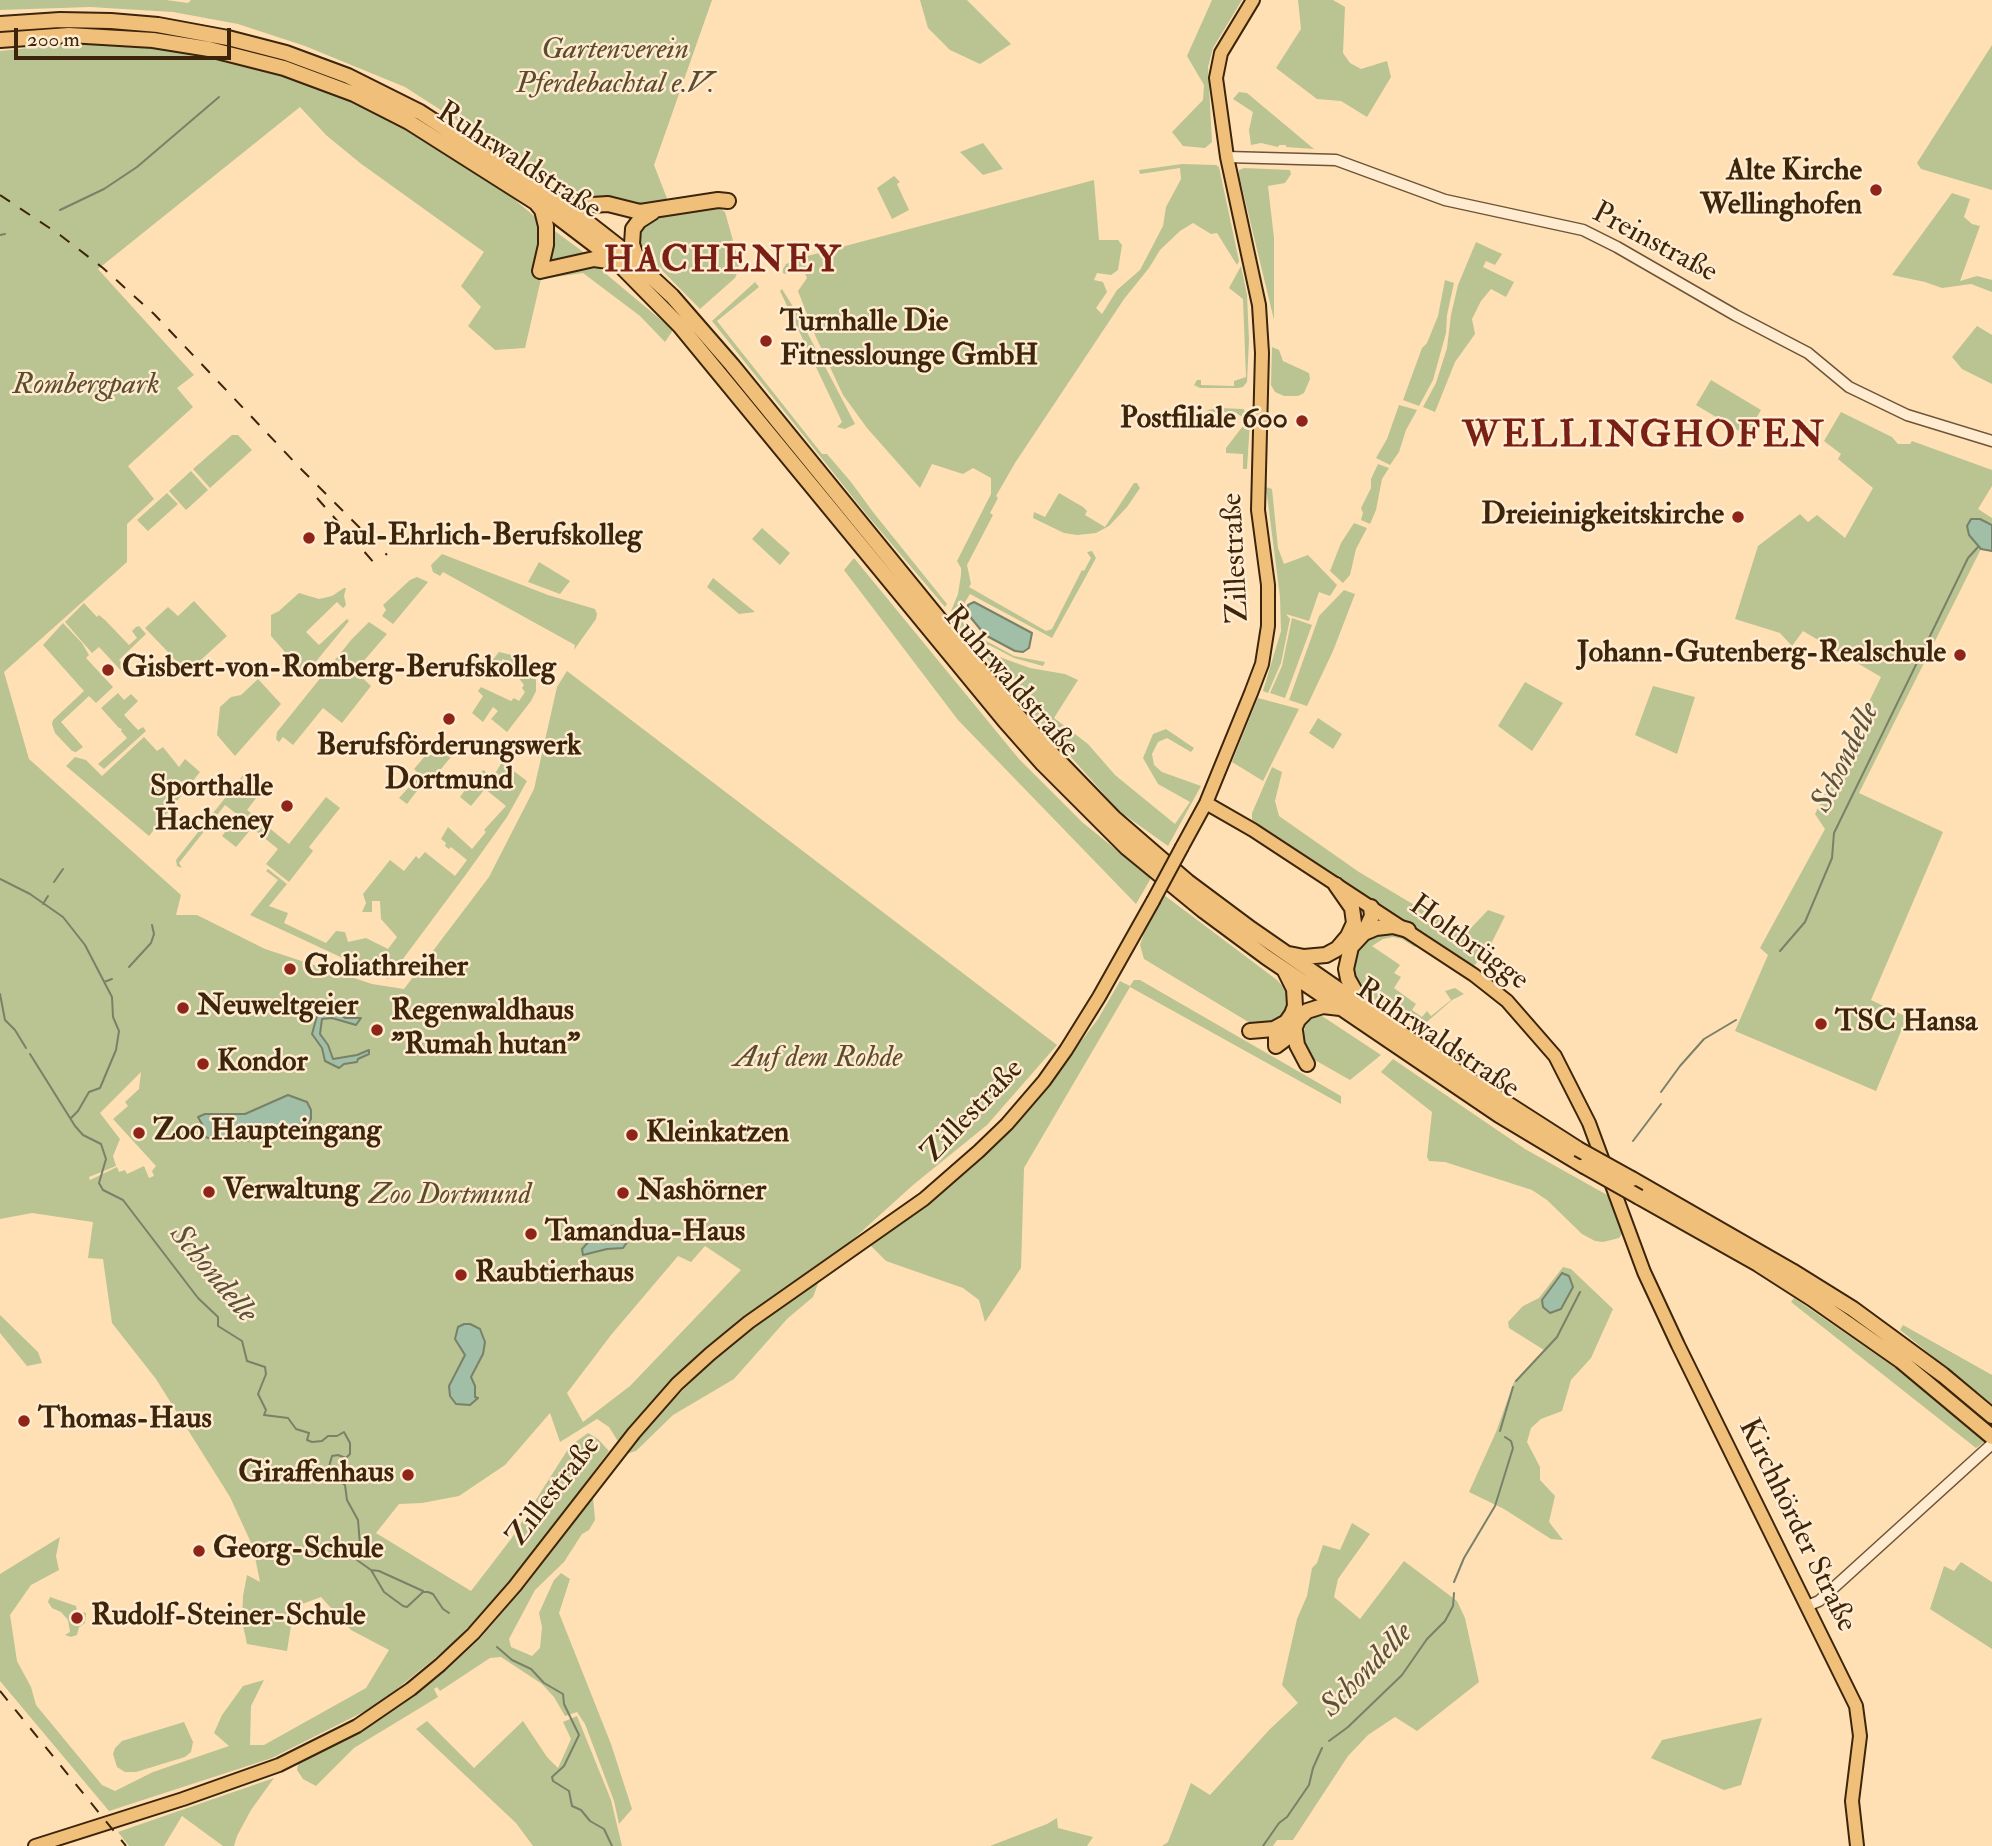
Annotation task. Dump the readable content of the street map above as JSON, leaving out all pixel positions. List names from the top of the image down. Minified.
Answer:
{"streets":{"highway":["Ruhrwaldstraße"],"main road":["Zillestraße","Holtbrügge","Kirchhörder Straße"],"street":["Preinstraße"]},"crossings":[["Preinstraße","Zillestraße"],["Zillestraße","Holtbrügge"],["Holtbrügge","Kirchhörder Straße"]],"districts":["HACHENEY","WELLINGHOFEN"],"water":["Schondelle"],"parks":["Gartenverein Pferdebachtal e.V.","Rombergpark","Auf dem Rohde","Zoo Dortmund"],"places":["Alte Kirche Wellinghofen","Turnhalle Die Fitnesslounge GmbH","Postfiliale 600","Dreieinigkeitskirche","Paul-Ehrlich-Berufskolleg","Johann-Gutenberg-Realschule","Gisbert-von-Romberg-Berufskolleg","Berufsförderungswerk Dortmund","Sporthalle Hacheney","Goliathreiher","Neuweltgeier","TSC Hansa","Regenwaldhaus \"Rumah hutan\"","Kondor","Zoo Haupteingang","Kleinkatzen","Verwaltung","Nashörner","Tamandua-Haus","Raubtierhaus","Thomas-Haus","Giraffenhaus","Georg-Schule","Rudolf-Steiner-Schule"],"scale_bar":"200 m"}
